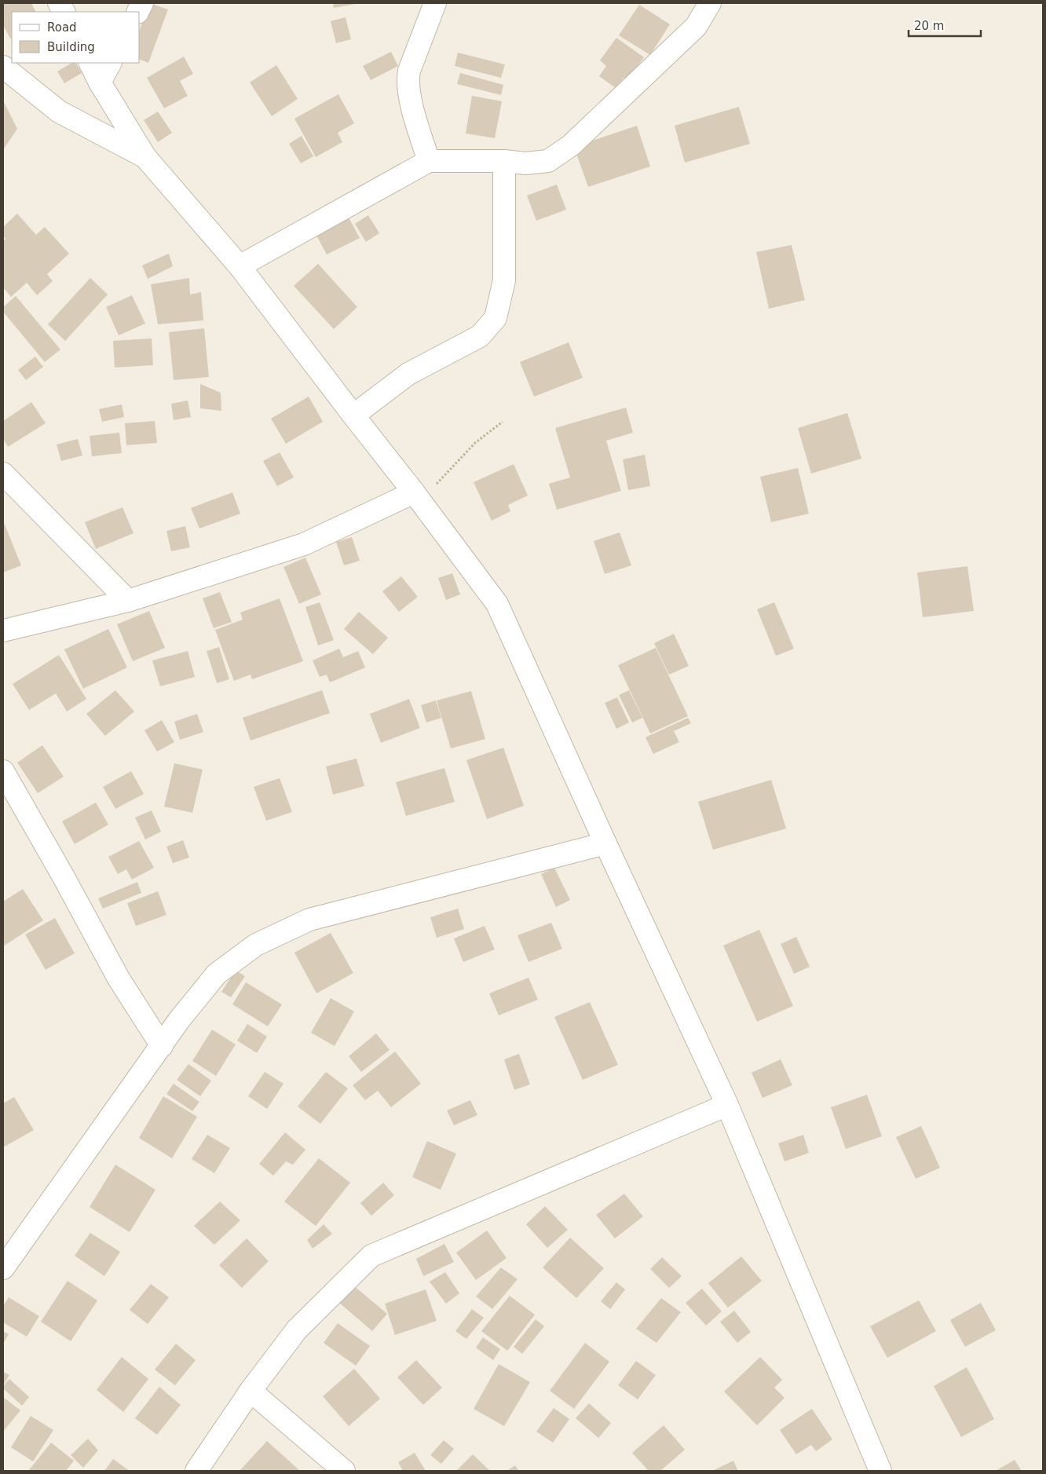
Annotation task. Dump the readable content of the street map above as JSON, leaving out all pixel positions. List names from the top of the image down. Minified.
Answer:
{"legend":["Road","Building"],"scale_bar":"20 m"}
